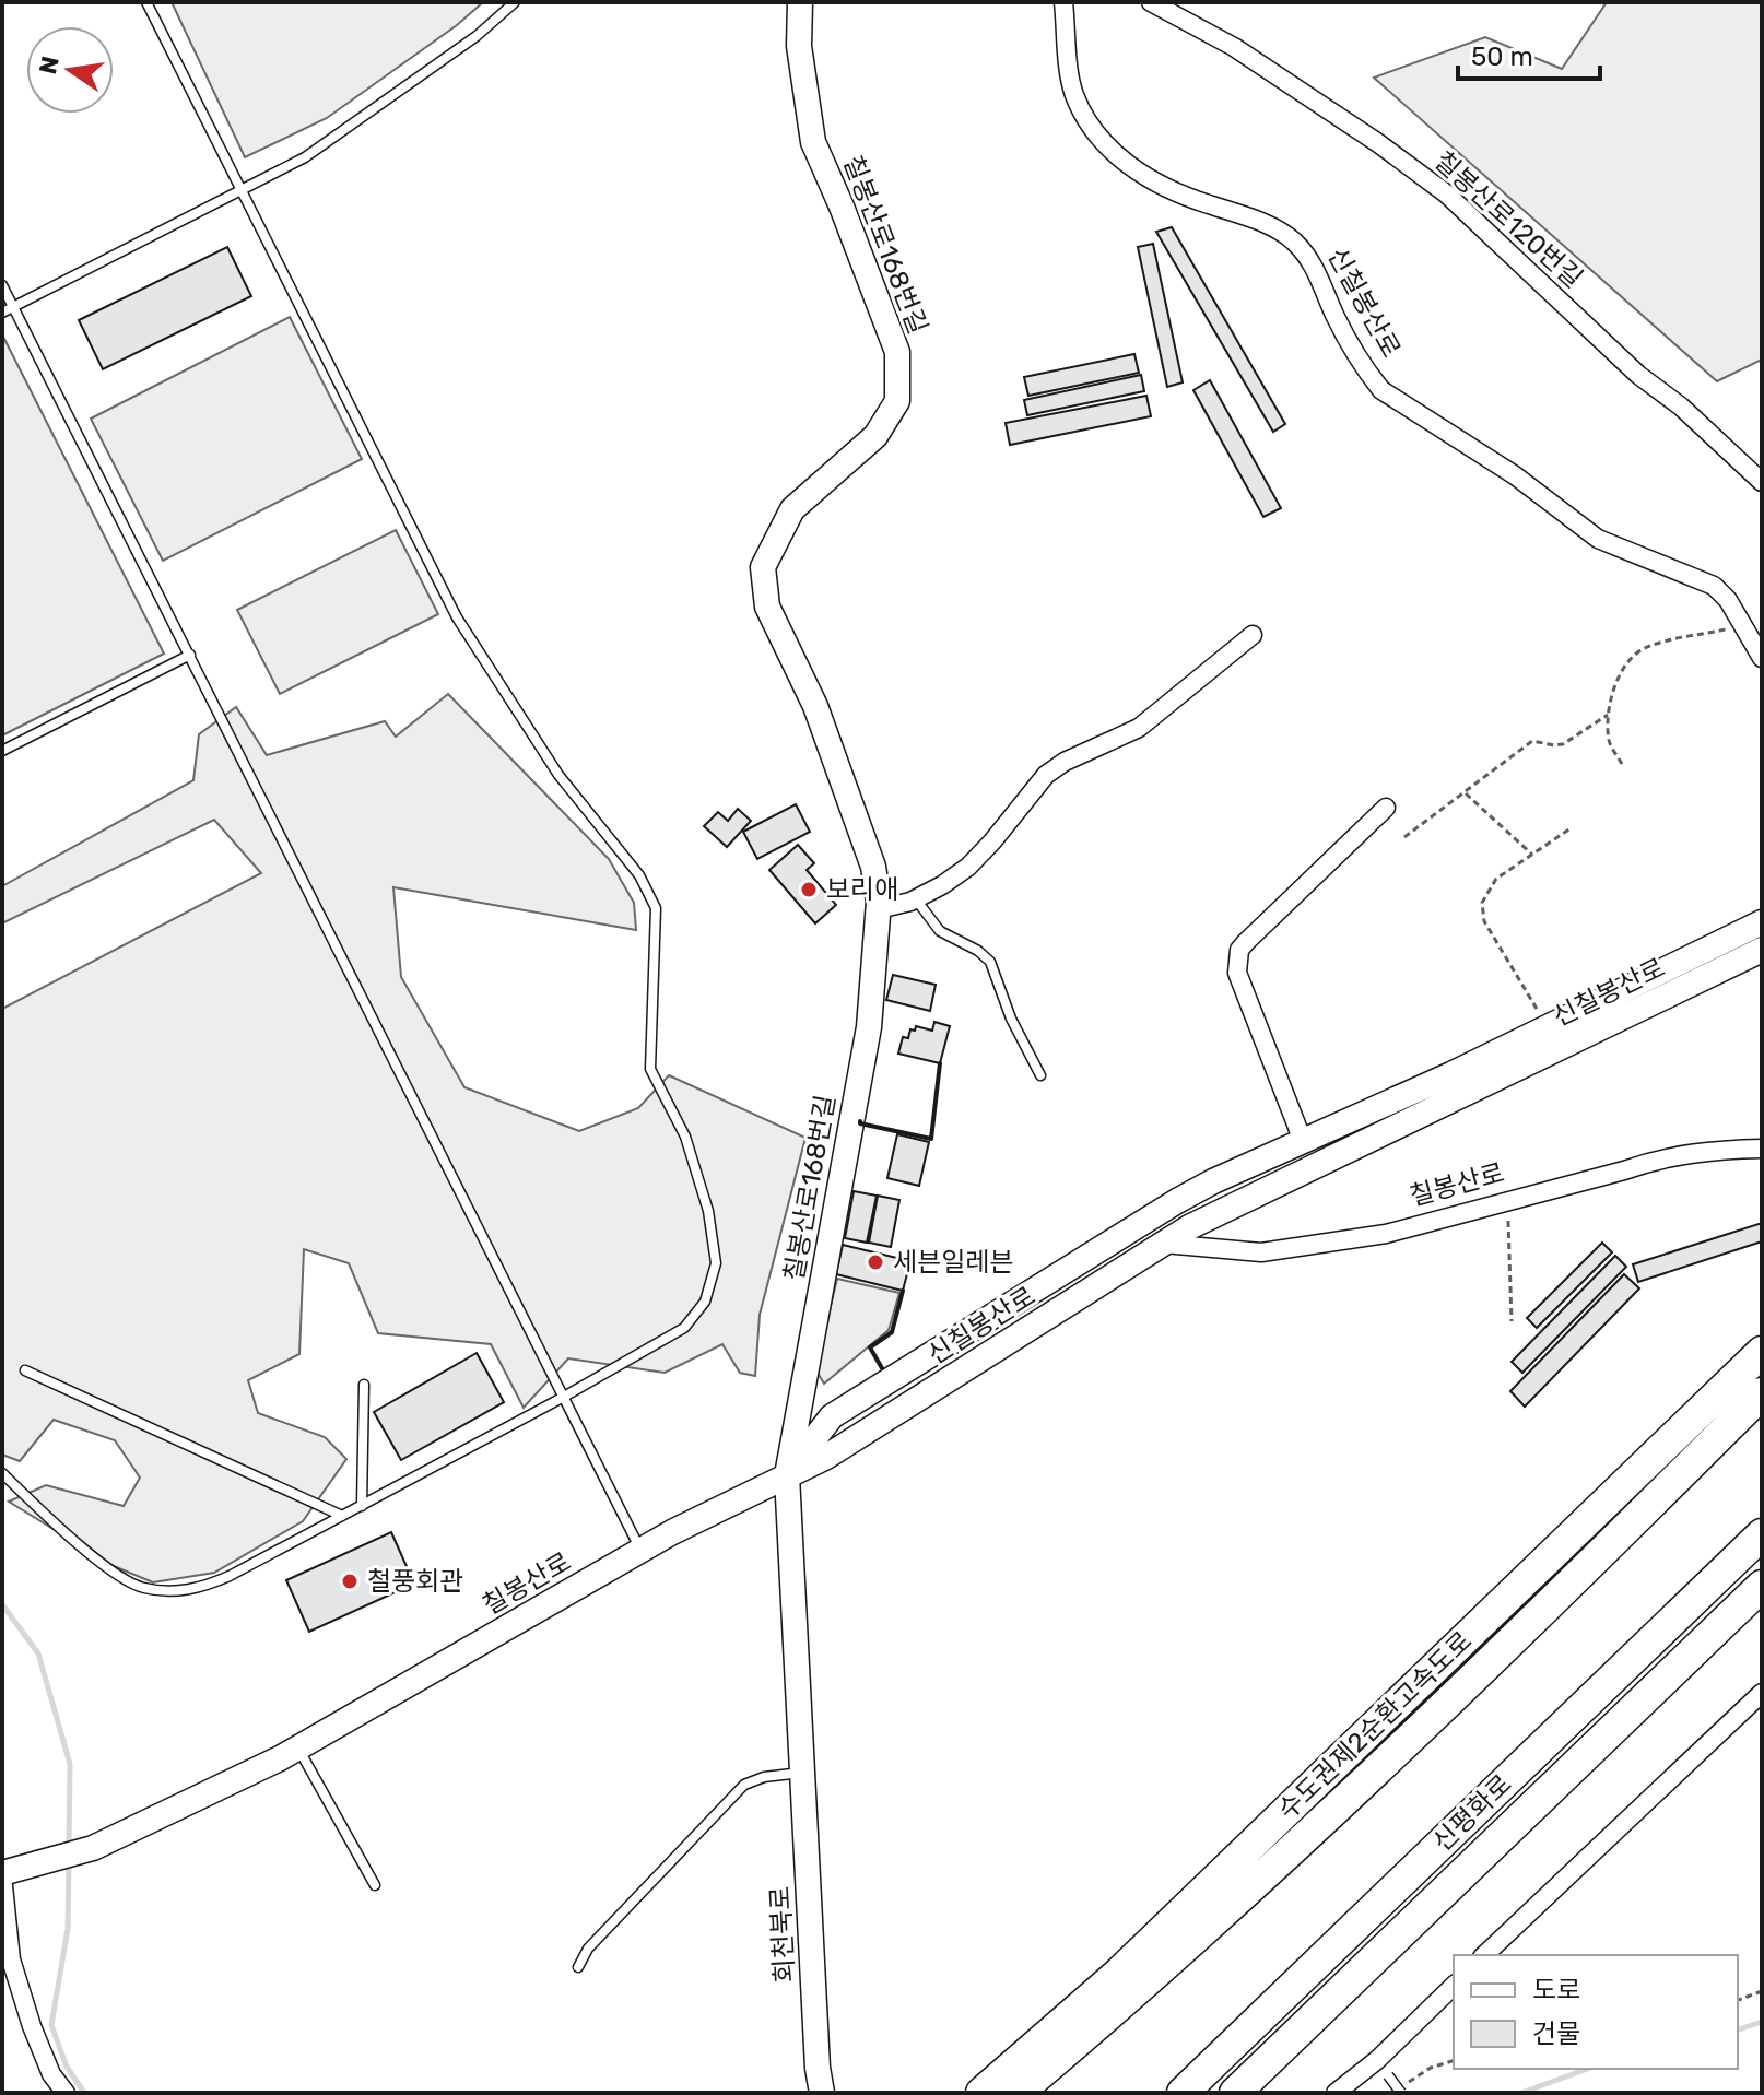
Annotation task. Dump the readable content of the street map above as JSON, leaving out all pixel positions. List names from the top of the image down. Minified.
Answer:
{"streets":{"highway":["수도권제2순환고속도로","신평화로"],"street":["칠봉산로120번길","칠봉산로168번길","신칠봉산로","칠봉산로","회천북로"]},"crossings":[["칠봉산로168번길","신칠봉산로"],["칠봉산로168번길","칠봉산로"],["칠봉산로168번길","회천북로"],["신칠봉산로","칠봉산로"],["신칠봉산로","회천북로"],["칠봉산로","회천북로"]],"places":["보리애","세븐일레븐","철풍회관"],"legend":["도로","건물"],"scale_bar":"50 m","north":"left"}
